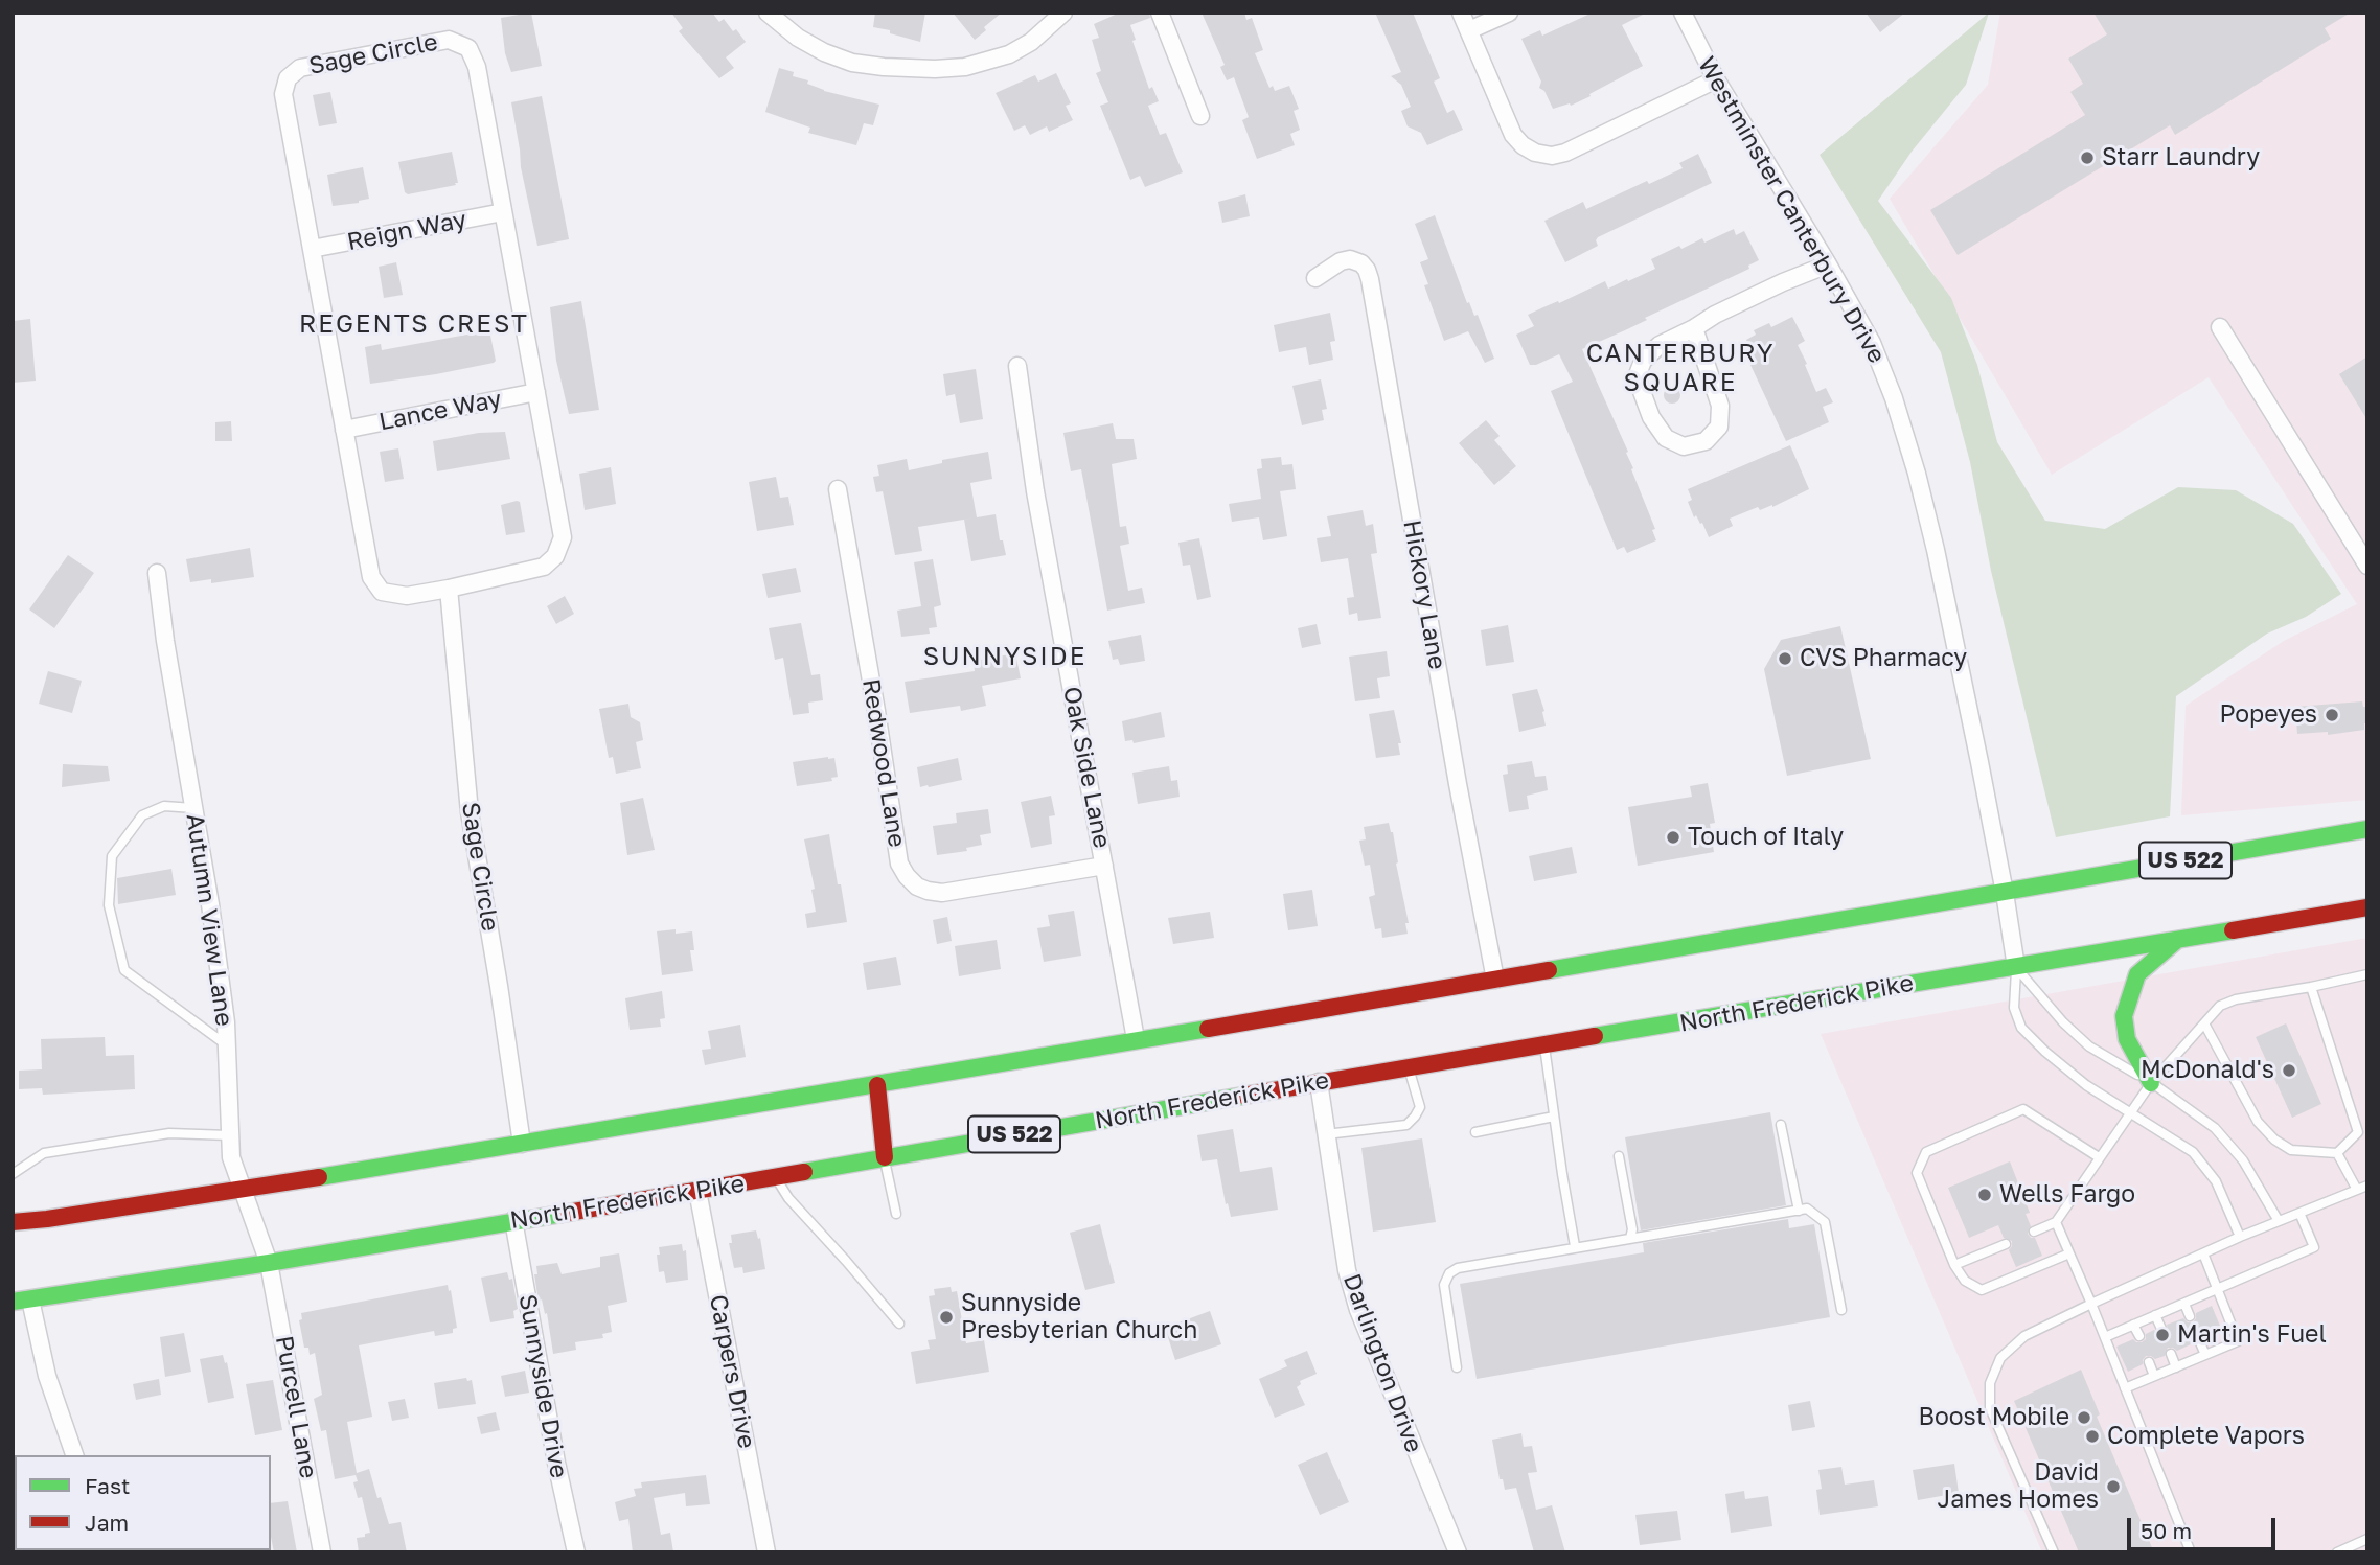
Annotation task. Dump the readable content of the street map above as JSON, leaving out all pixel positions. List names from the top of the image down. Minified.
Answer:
{"streets":{"main road":["US 522","North Frederick Pike"],"street":["Sage Circle","Westminster Canterbury Drive","Reign Way","Lance Way","Hickory Lane","Redwood Lane","Oak Side Lane","Autumn View Lane","Darlington Drive","Carpers Drive","Sunnyside Drive","Purcell Lane"]},"crossings":[["Sage Circle","Reign Way"],["Sage Circle","Lance Way"],["Sage Circle","US 522"],["Westminster Canterbury Drive","US 522"],["Westminster Canterbury Drive","North Frederick Pike"],["Hickory Lane","US 522"],["Redwood Lane","Oak Side Lane"],["Oak Side Lane","US 522"],["US 522","Autumn View Lane"],["Autumn View Lane","North Frederick Pike"],["Autumn View Lane","Purcell Lane"],["North Frederick Pike","Darlington Drive"],["North Frederick Pike","Carpers Drive"],["North Frederick Pike","Sunnyside Drive"],["North Frederick Pike","Purcell Lane"]],"districts":["REGENTS CREST","CANTERBURY SQUARE","SUNNYSIDE"],"places":["Starr Laundry","CVS Pharmacy","Popeyes","Touch of Italy","McDonald's","Wells Fargo","Sunnyside Presbyterian Church","Martin's Fuel","Boost Mobile","Complete Vapors","David James Homes"],"legend":["Fast","Jam"],"scale_bar":"50 m"}
